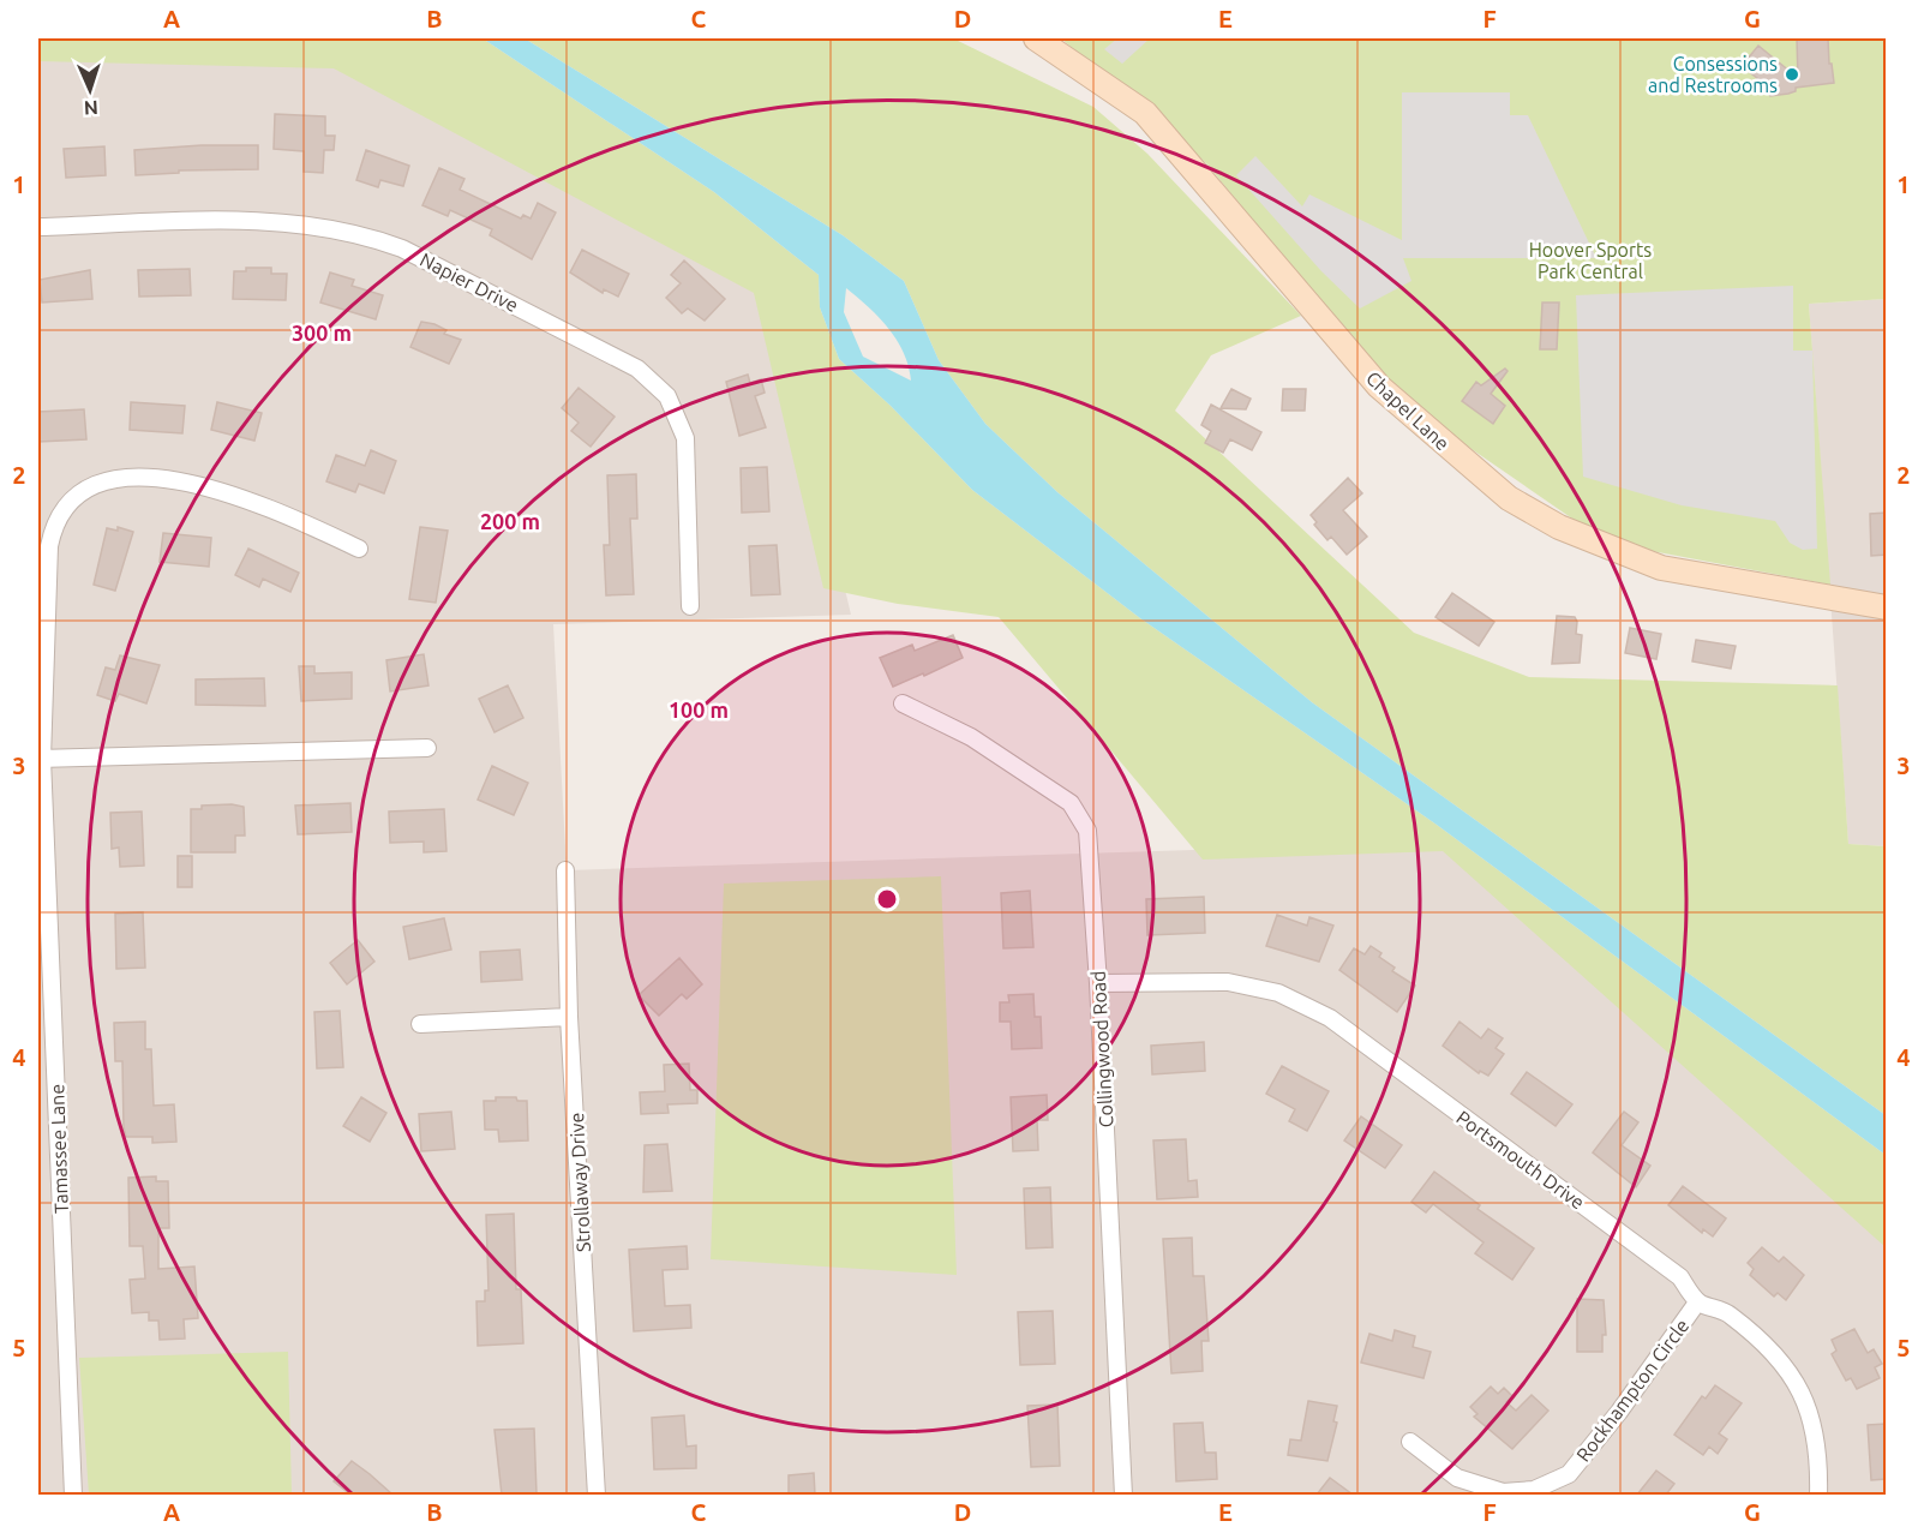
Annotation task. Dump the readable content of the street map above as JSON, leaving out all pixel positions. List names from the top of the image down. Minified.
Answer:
{"streets":{"street":["Napier Drive","Chapel Lane","Collingwood Road","Tamassee Lane","Portsmouth Drive","Strollaway Drive","Rockhampton Circle"]},"crossings":[["Collingwood Road","Portsmouth Drive"],["Portsmouth Drive","Rockhampton Circle"]],"parks":["Hoover Sports Park Central"],"places":["Consessions and Restrooms"],"north":"bottom","grid":{"columns":["A","B","C","D","E","F","G"],"rows":["1","2","3","4","5"]},"rings":["300 m","200 m","100 m"]}
